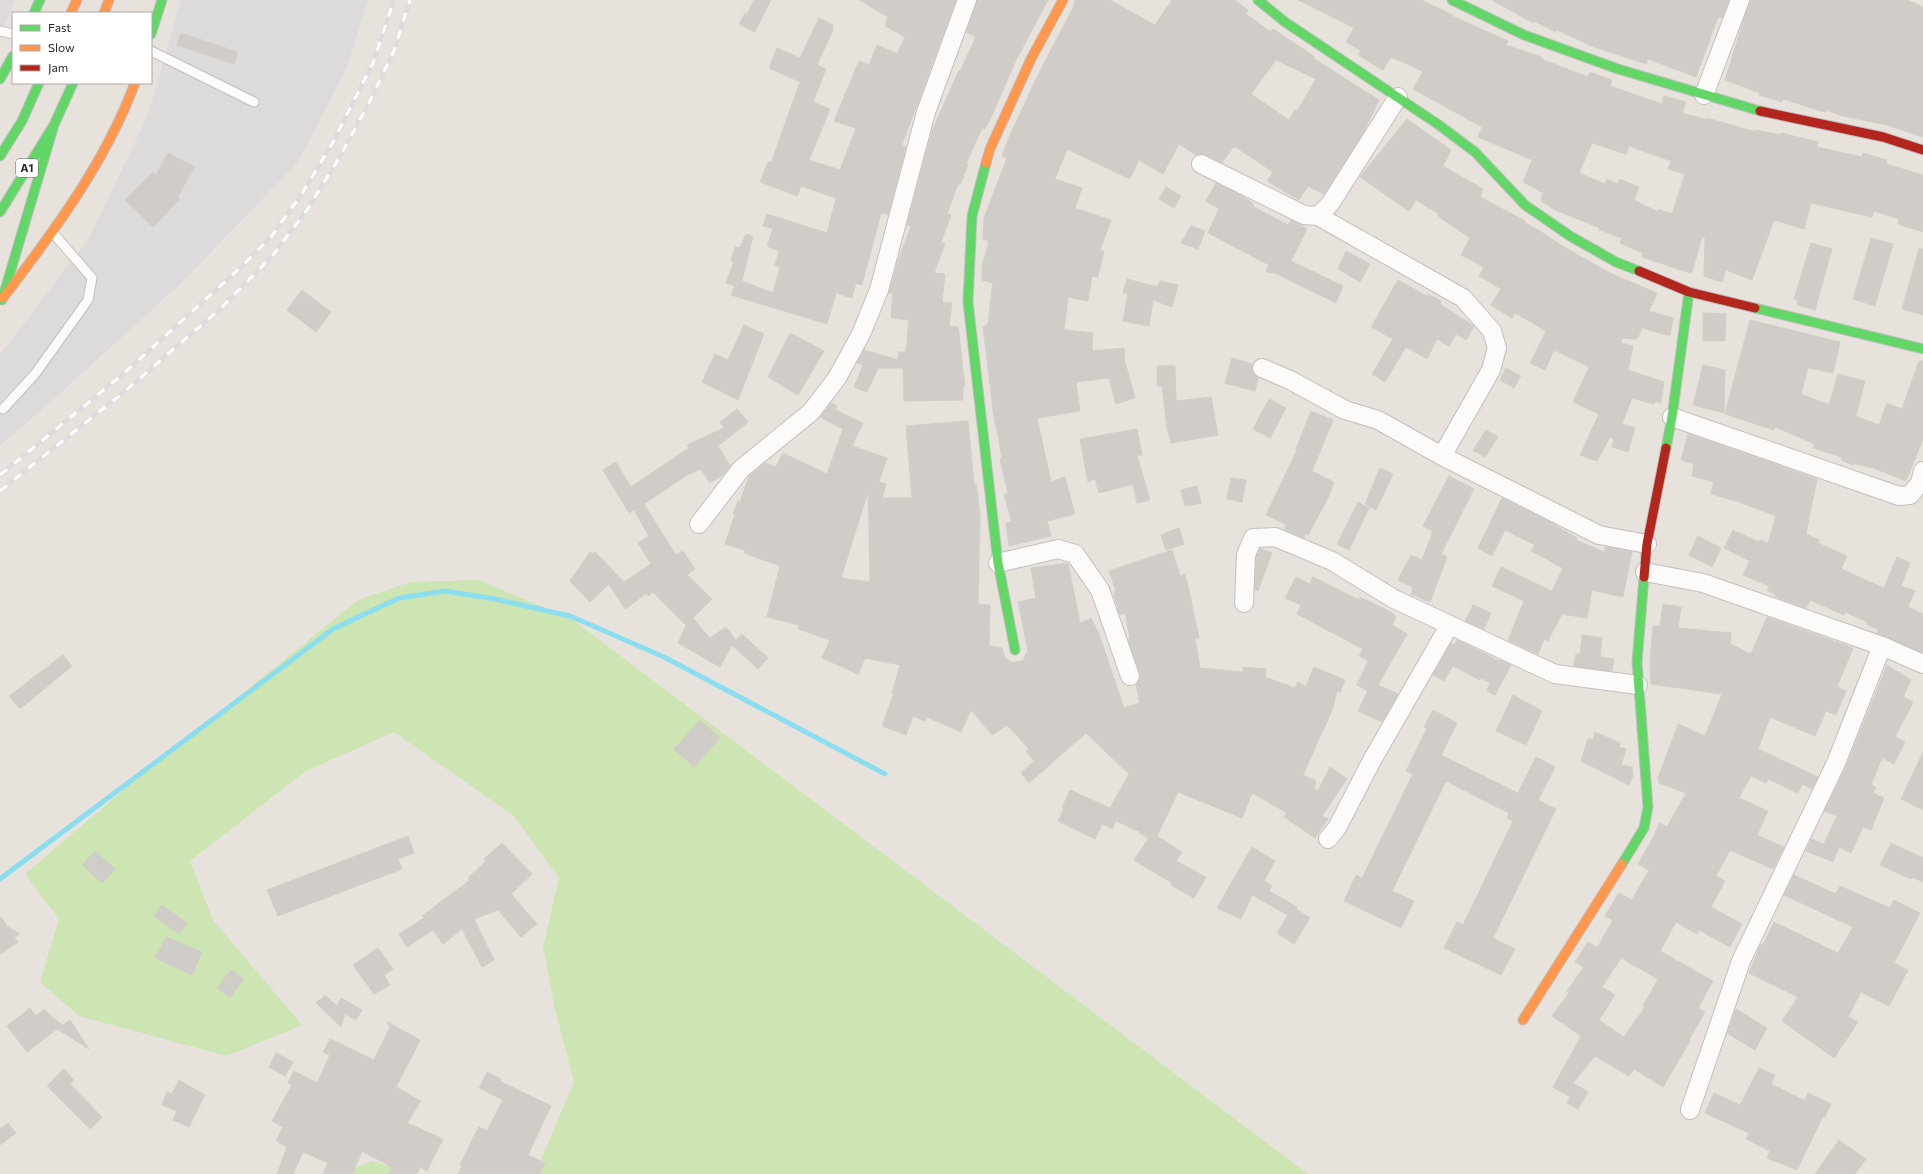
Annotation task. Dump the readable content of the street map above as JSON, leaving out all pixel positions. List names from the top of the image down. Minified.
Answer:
{"streets":{"main road":["A1"]},"legend":["Fast","Slow","Jam"]}
